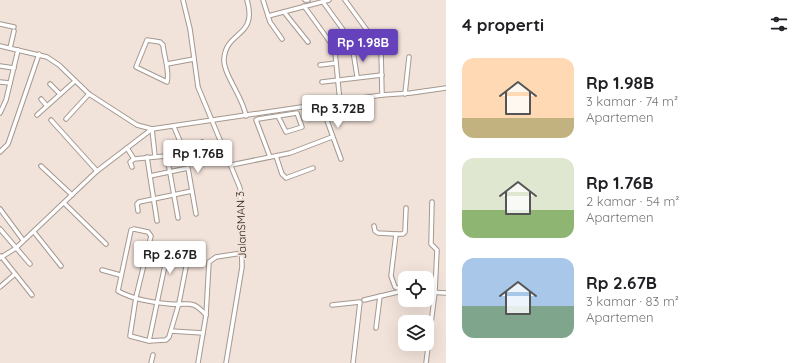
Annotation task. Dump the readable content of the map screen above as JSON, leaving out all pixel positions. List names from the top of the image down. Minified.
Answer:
{"streets":{"street":["JalanSMAN 3"]},"page":{"heading":"4 properti","price":["Rp 1.98B","Rp 3.72B","Rp 1.76B","Rp 2.67B"],"list":[{"name":"Rp 1.98B","note":"3 kamar · 74 m² · Apartemen"},{"name":"Rp 1.76B","note":"2 kamar · 54 m² · Apartemen"},{"name":"Rp 2.67B","note":"3 kamar · 83 m² · Apartemen"}]}}
